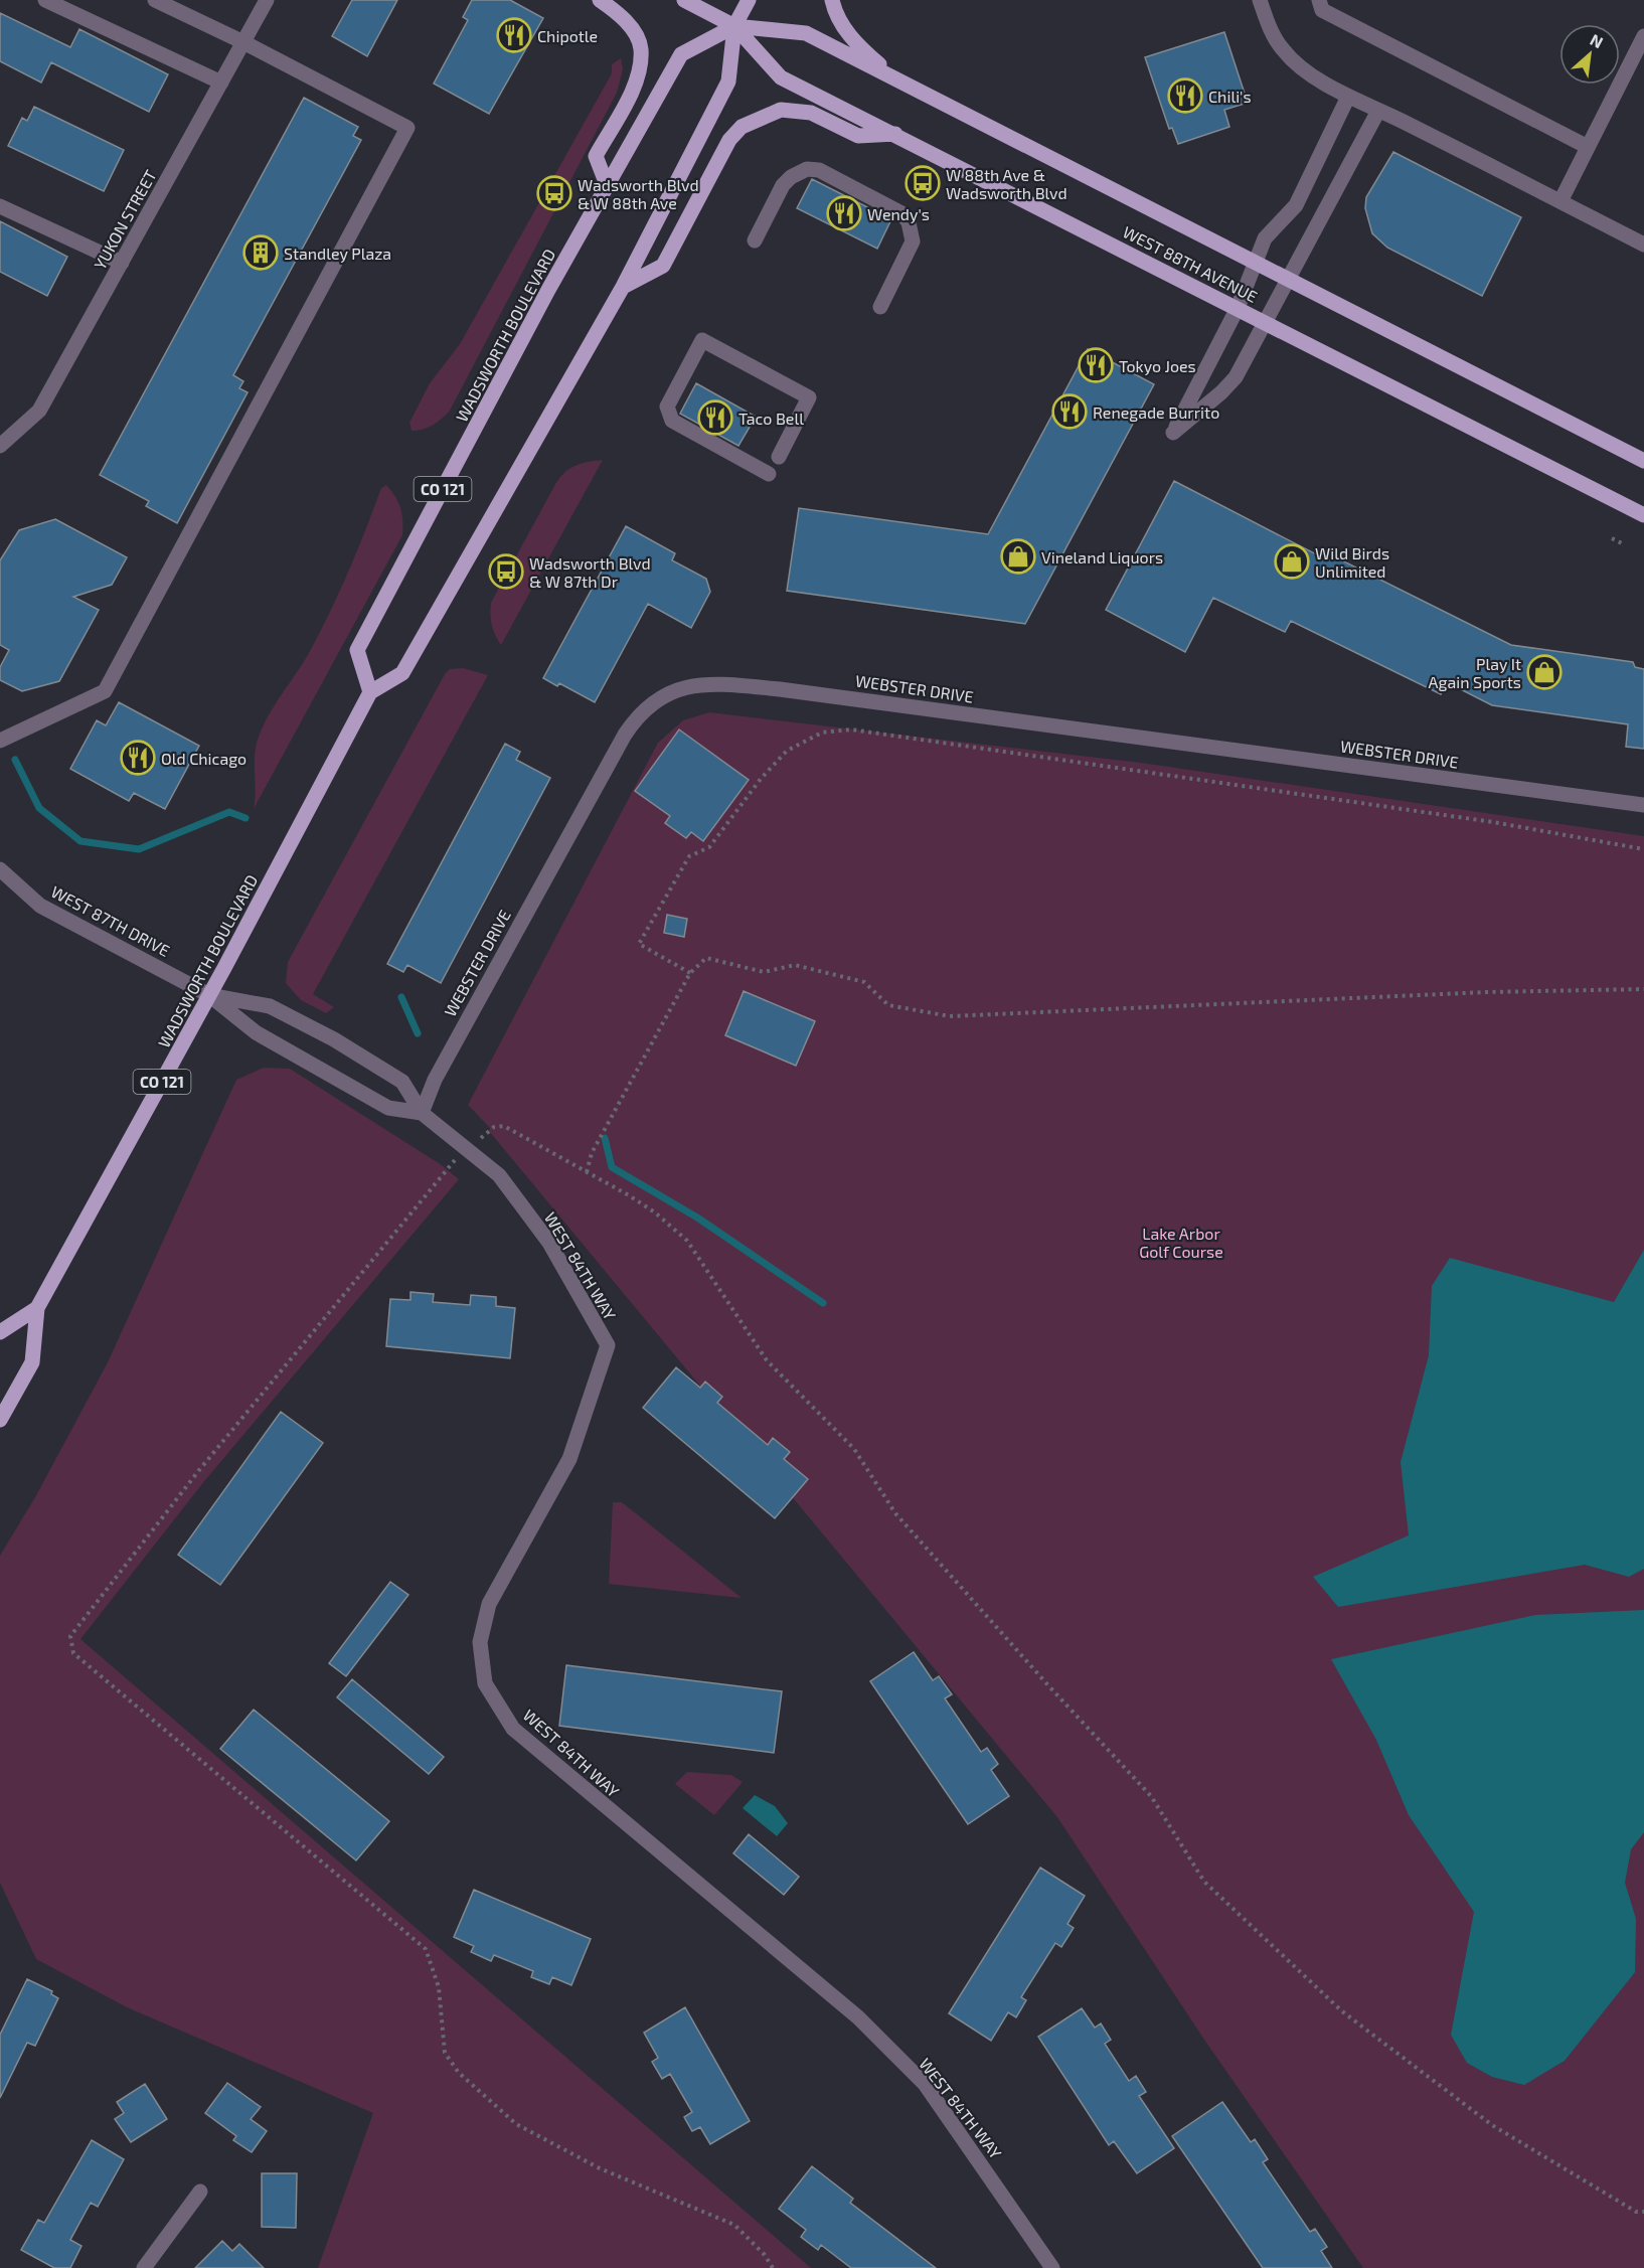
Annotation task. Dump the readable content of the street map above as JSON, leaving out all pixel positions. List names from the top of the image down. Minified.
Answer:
{"streets":{"main road":["WEST 88TH AVENUE","WADSWORTH BOULEVARD","CO 121"],"street":["YUKON STREET","WEBSTER DRIVE","WEST 87TH DRIVE","WEST 84TH WAY"]},"crossings":[["WEST 88TH AVENUE","WADSWORTH BOULEVARD"],["WADSWORTH BOULEVARD","WEST 87TH DRIVE"],["WADSWORTH BOULEVARD","WEST 84TH WAY"],["WEBSTER DRIVE","WEST 84TH WAY"],["WEST 87TH DRIVE","WEST 84TH WAY"]],"parks":["Lake Arbor Golf Course"],"places":{"restaurant":["Chipotle","Chili's","Wendy's","Tokyo Joes","Renegade Burrito","Taco Bell","Old Chicago"],"bus stop":["W 88th Ave & Wadsworth Blvd","Wadsworth Blvd & W 88th Ave","Wadsworth Blvd & W 87th Dr"],"building":["Standley Plaza"],"shop":["Vineland Liquors","Wild Birds Unlimited","Play It Again Sports"]},"north":"top right"}
